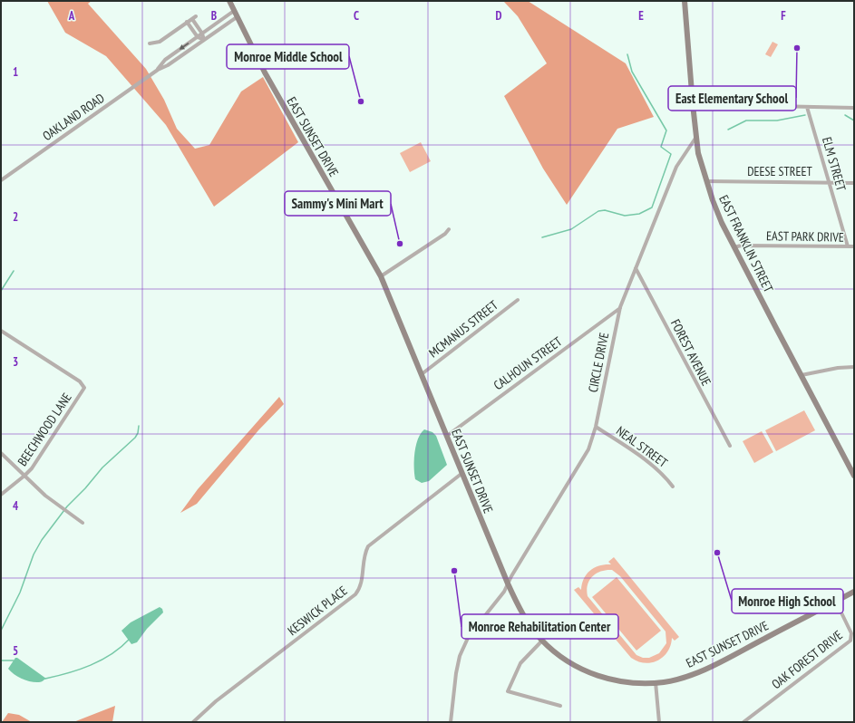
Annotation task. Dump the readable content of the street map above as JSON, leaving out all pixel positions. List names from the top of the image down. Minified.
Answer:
{"streets":{"street":["OAKLAND ROAD","EAST SUNSET DRIVE","ELM STREET","DEESE STREET","EAST PARK DRIVE","EAST FRANKLIN STREET","MCMANUS STREET","FOREST AVENUE","CIRCLE DRIVE","CALHOUN STREET","BEECHWOOD LANE","NEAL STREET","KESWICK PLACE","OAK FOREST DRIVE"]},"crossings":[["OAKLAND ROAD","EAST SUNSET DRIVE"],["EAST SUNSET DRIVE","MCMANUS STREET"],["EAST SUNSET DRIVE","CIRCLE DRIVE"],["EAST SUNSET DRIVE","CALHOUN STREET"],["EAST SUNSET DRIVE","KESWICK PLACE"],["EAST SUNSET DRIVE","OAK FOREST DRIVE"],["ELM STREET","DEESE STREET"],["ELM STREET","EAST PARK DRIVE"],["DEESE STREET","EAST FRANKLIN STREET"],["EAST PARK DRIVE","EAST FRANKLIN STREET"],["EAST FRANKLIN STREET","CIRCLE DRIVE"],["FOREST AVENUE","CIRCLE DRIVE"],["CIRCLE DRIVE","CALHOUN STREET"],["CIRCLE DRIVE","NEAL STREET"]],"places":["East Elementary School","Monroe Middle School","Sammy's Mini Mart","Monroe High School","Monroe Rehabilitation Center"],"grid":{"columns":["A","B","C","D","E","F"],"rows":["1","2","3","4","5"]}}
